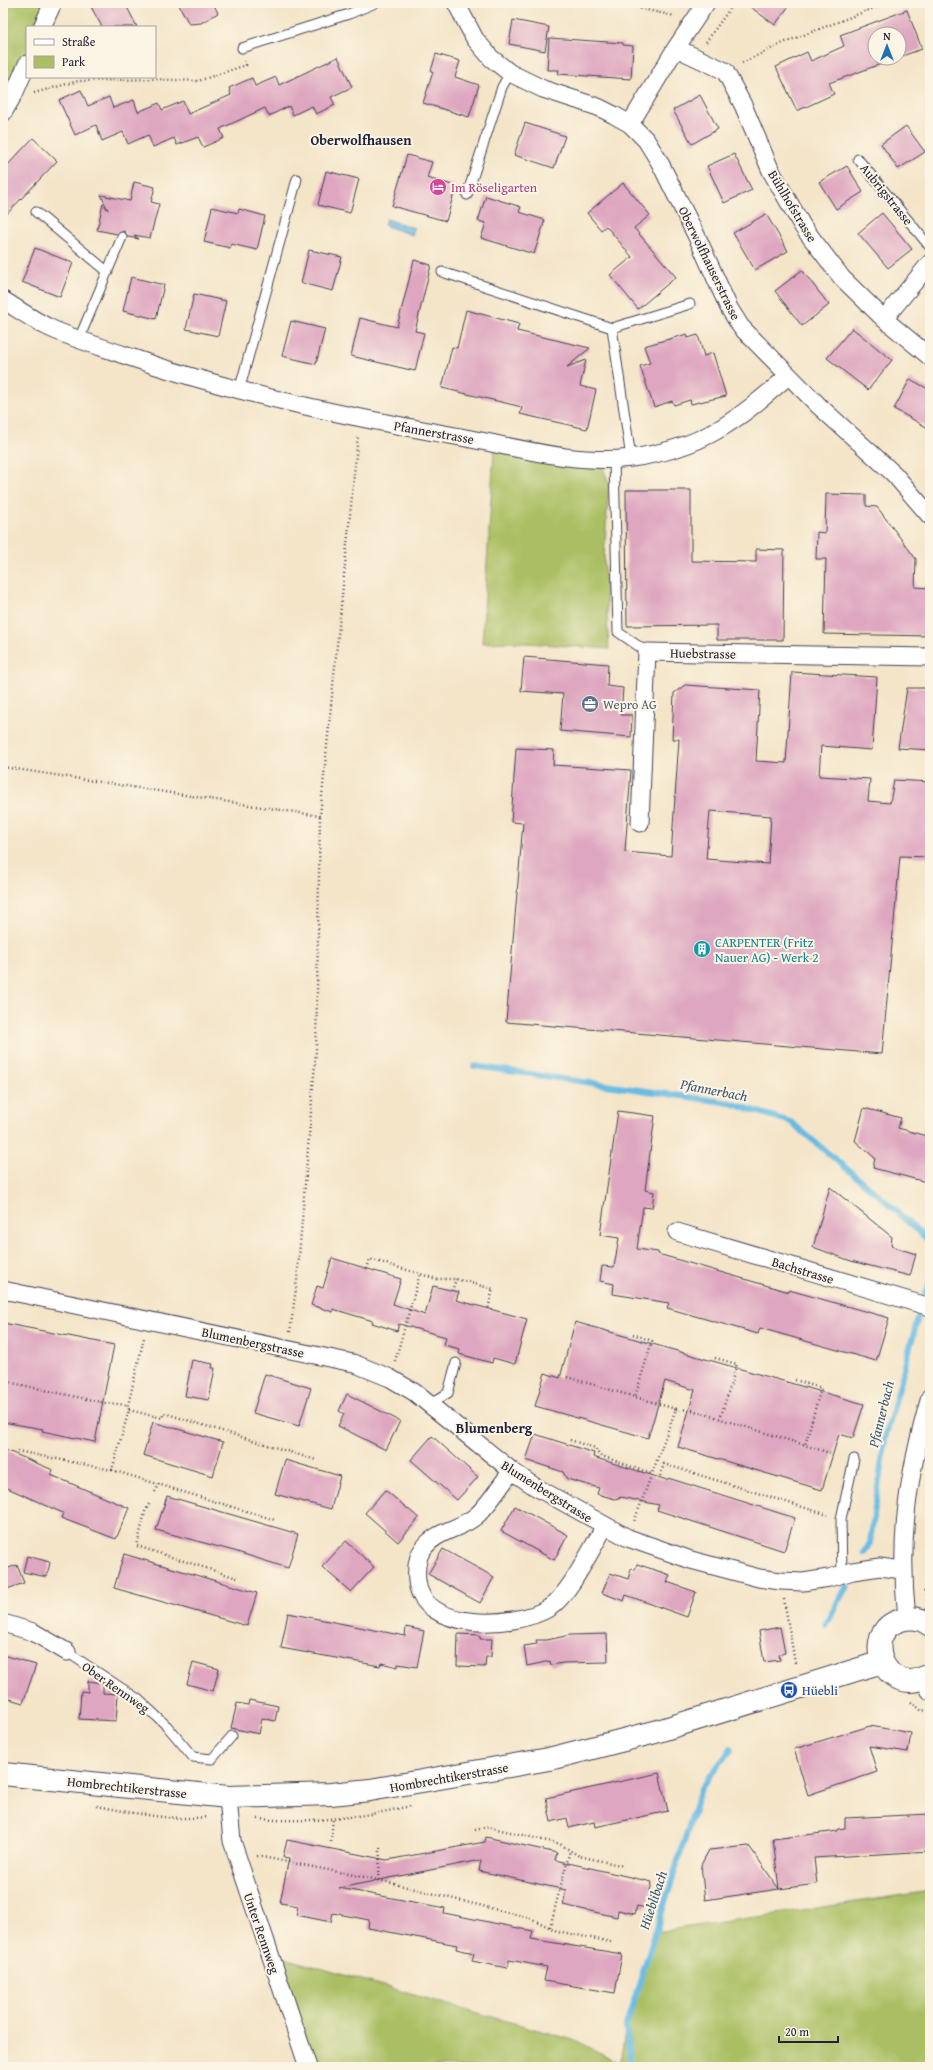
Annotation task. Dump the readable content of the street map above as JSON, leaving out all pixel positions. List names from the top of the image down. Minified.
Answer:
{"streets":{"main road":["Hombrechtikerstrasse"],"street":["Bühlhofstrasse","Oberwolfhauserstrasse","Pfannerstrasse","Huebstrasse","Bachstrasse","Blumenbergstrasse","Ober Rennweg","Unter Rennweg"],"lane":["Aubrigstrasse"]},"crossings":[["Oberwolfhauserstrasse","Pfannerstrasse"],["Hombrechtikerstrasse","Unter Rennweg"]],"districts":["Oberwolfhausen","Blumenberg"],"water":["Pfannerbach","Hüeblibach"],"places":{"hotel":["Im Röseligarten"],"office":["Wepro AG"],"building":["CARPENTER (Fritz Nauer AG) - Werk 2"],"bus stop":["Hüebli"]},"legend":["Straße","Park"],"scale_bar":"20 m","north":"top"}
